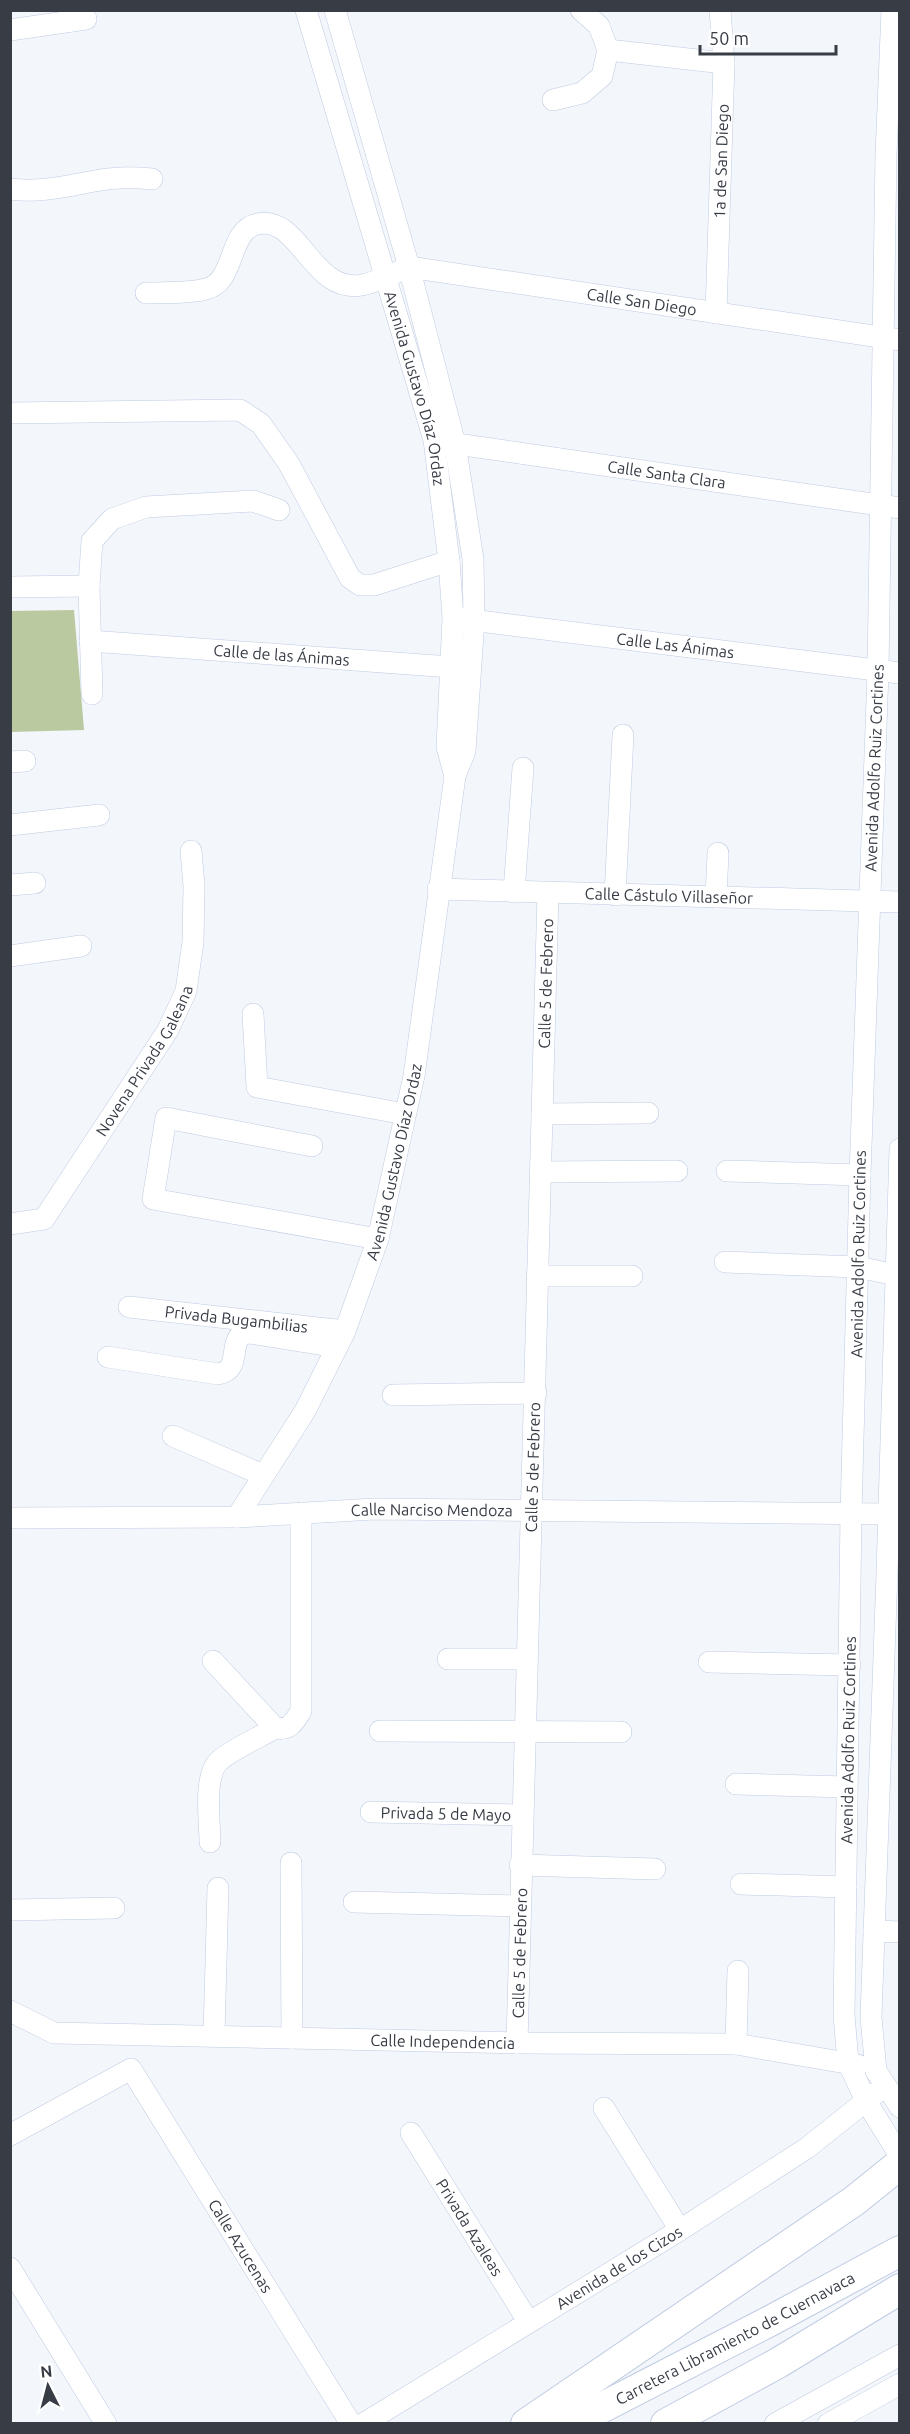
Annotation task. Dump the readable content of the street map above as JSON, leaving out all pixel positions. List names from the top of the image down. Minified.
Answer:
{"streets":{"highway":["Carretera Libramiento de Cuernavaca"],"street":["1a de San Diego","Calle San Diego","Avenida Gustavo Díaz Ordaz","Calle Santa Clara","Calle Las Ánimas","Calle de las Ánimas","Avenida Adolfo Ruiz Cortines","Calle Cástulo Villaseñor","Calle 5 de Febrero","Novena Privada Galeana","Privada Bugambilias","Calle Narciso Mendoza","Privada 5 de Mayo","Calle Independencia","Privada Azaleas","Calle Azucenas","Avenida de los Cizos"]},"crossings":[["1a de San Diego","Calle San Diego"],["Calle San Diego","Avenida Gustavo Díaz Ordaz"],["Calle San Diego","Avenida Adolfo Ruiz Cortines"],["Avenida Gustavo Díaz Ordaz","Calle Santa Clara"],["Avenida Gustavo Díaz Ordaz","Calle Las Ánimas"],["Avenida Gustavo Díaz Ordaz","Calle de las Ánimas"],["Avenida Gustavo Díaz Ordaz","Calle Cástulo Villaseñor"],["Avenida Gustavo Díaz Ordaz","Privada Bugambilias"],["Avenida Gustavo Díaz Ordaz","Calle Narciso Mendoza"],["Calle Santa Clara","Avenida Adolfo Ruiz Cortines"],["Calle Las Ánimas","Avenida Adolfo Ruiz Cortines"],["Avenida Adolfo Ruiz Cortines","Calle Cástulo Villaseñor"],["Avenida Adolfo Ruiz Cortines","Calle Narciso Mendoza"],["Avenida Adolfo Ruiz Cortines","Calle Independencia"],["Avenida Adolfo Ruiz Cortines","Avenida de los Cizos"],["Calle Cástulo Villaseñor","Calle 5 de Febrero"],["Calle 5 de Febrero","Calle Narciso Mendoza"],["Calle 5 de Febrero","Privada 5 de Mayo"],["Calle 5 de Febrero","Calle Independencia"],["Calle Independencia","Avenida de los Cizos"],["Privada Azaleas","Avenida de los Cizos"]],"scale_bar":"50 m","north":"top"}
